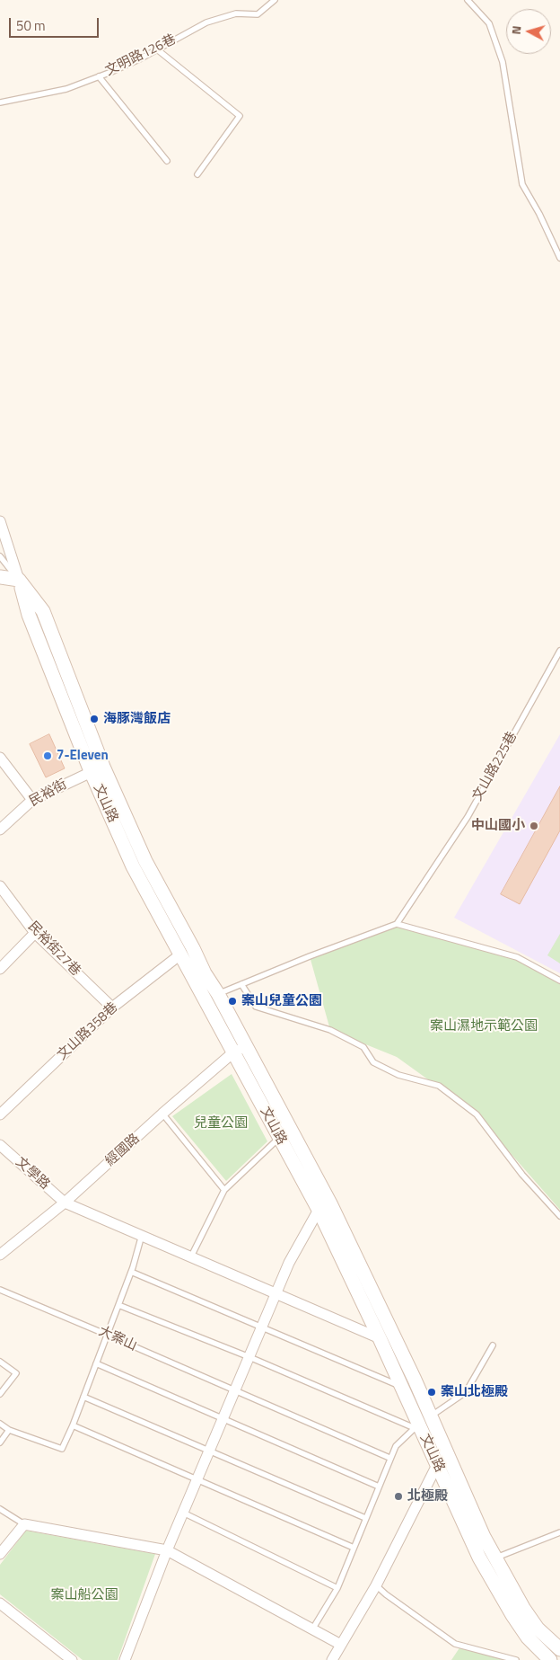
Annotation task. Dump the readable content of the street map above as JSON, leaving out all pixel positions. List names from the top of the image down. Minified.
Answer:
{"streets":{"main road":["文山路"],"street":["民裕街","民裕街27巷","文山路358巷","經國路","文學路"],"lane":["文明路126巷","文山路225巷","大案山"]},"crossings":[["民裕街","文山路"],["文山路","文山路358巷"],["文山路","經國路"],["民裕街27巷","文山路358巷"],["經國路","文學路"]],"parks":["案山濕地示範公園","兒童公園","案山船公園"],"places":["海豚灣飯店","7-Eleven","中山國小","案山兒童公園","案山北極殿","北極殿"],"scale_bar":"50 m","north":"left"}
